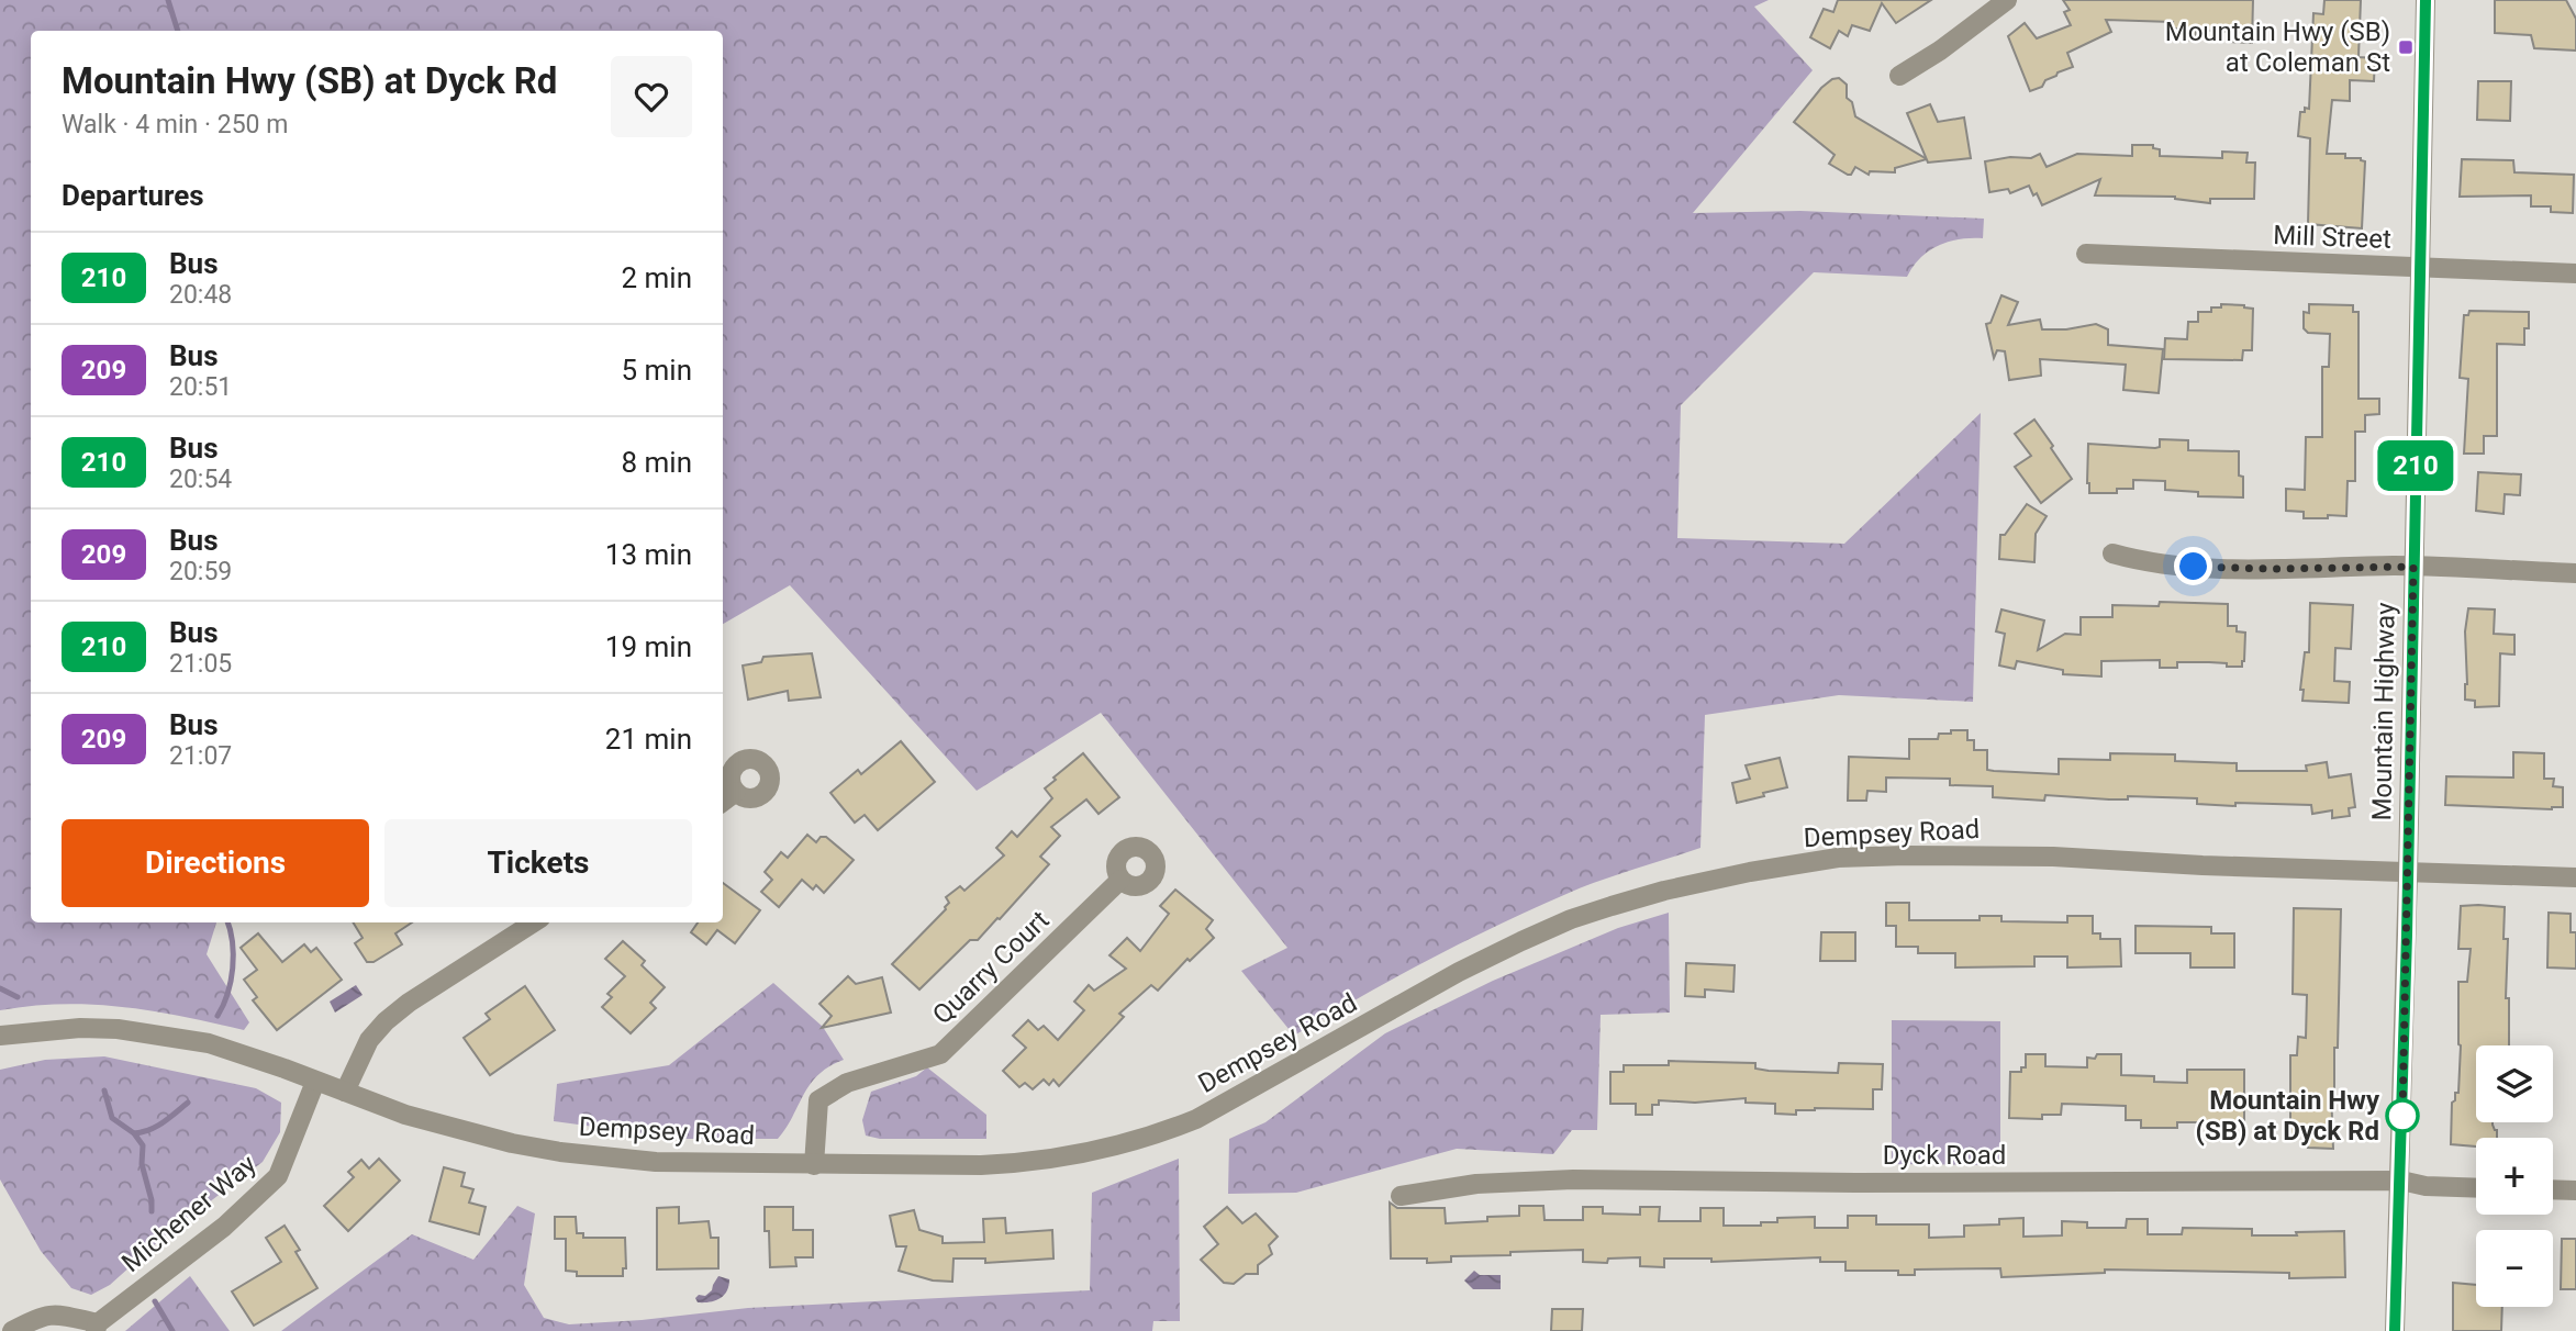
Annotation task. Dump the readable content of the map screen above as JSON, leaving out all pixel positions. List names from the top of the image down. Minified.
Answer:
{"streets":{"street":["Mill Street","Mountain Highway","Dempsey Road","Quarry Court","Dyck Road","Michener Way"]},"crossings":[["Mill Street","Mountain Highway"],["Mountain Highway","Dempsey Road"],["Mountain Highway","Dyck Road"],["Dempsey Road","Quarry Court"],["Dempsey Road","Michener Way"]],"places":{"transit":["Mountain Hwy (SB) at Coleman St"],"other":["Mountain Hwy (SB) at Dyck Rd"]},"lines":["bus line 210"],"page":{"on_map":"210","heading":[["Mountain Hwy (SB) at Dyck Rd","Walk · 4 min · 250 m"],"Departures"],"list":[{"mark":"210","name":"Bus","note":"20:48","value":"2 min"},{"mark":"209","name":"Bus","note":"20:51","value":"5 min"},{"mark":"210","name":"Bus","note":"20:54","value":"8 min"},{"mark":"209","name":"Bus","note":"20:59","value":"13 min"},{"mark":"210","name":"Bus","note":"21:05","value":"19 min"},{"mark":"209","name":"Bus","note":"21:07","value":"21 min"}],"buttons":["Directions","Tickets"],"map_buttons":["+","−"]}}
